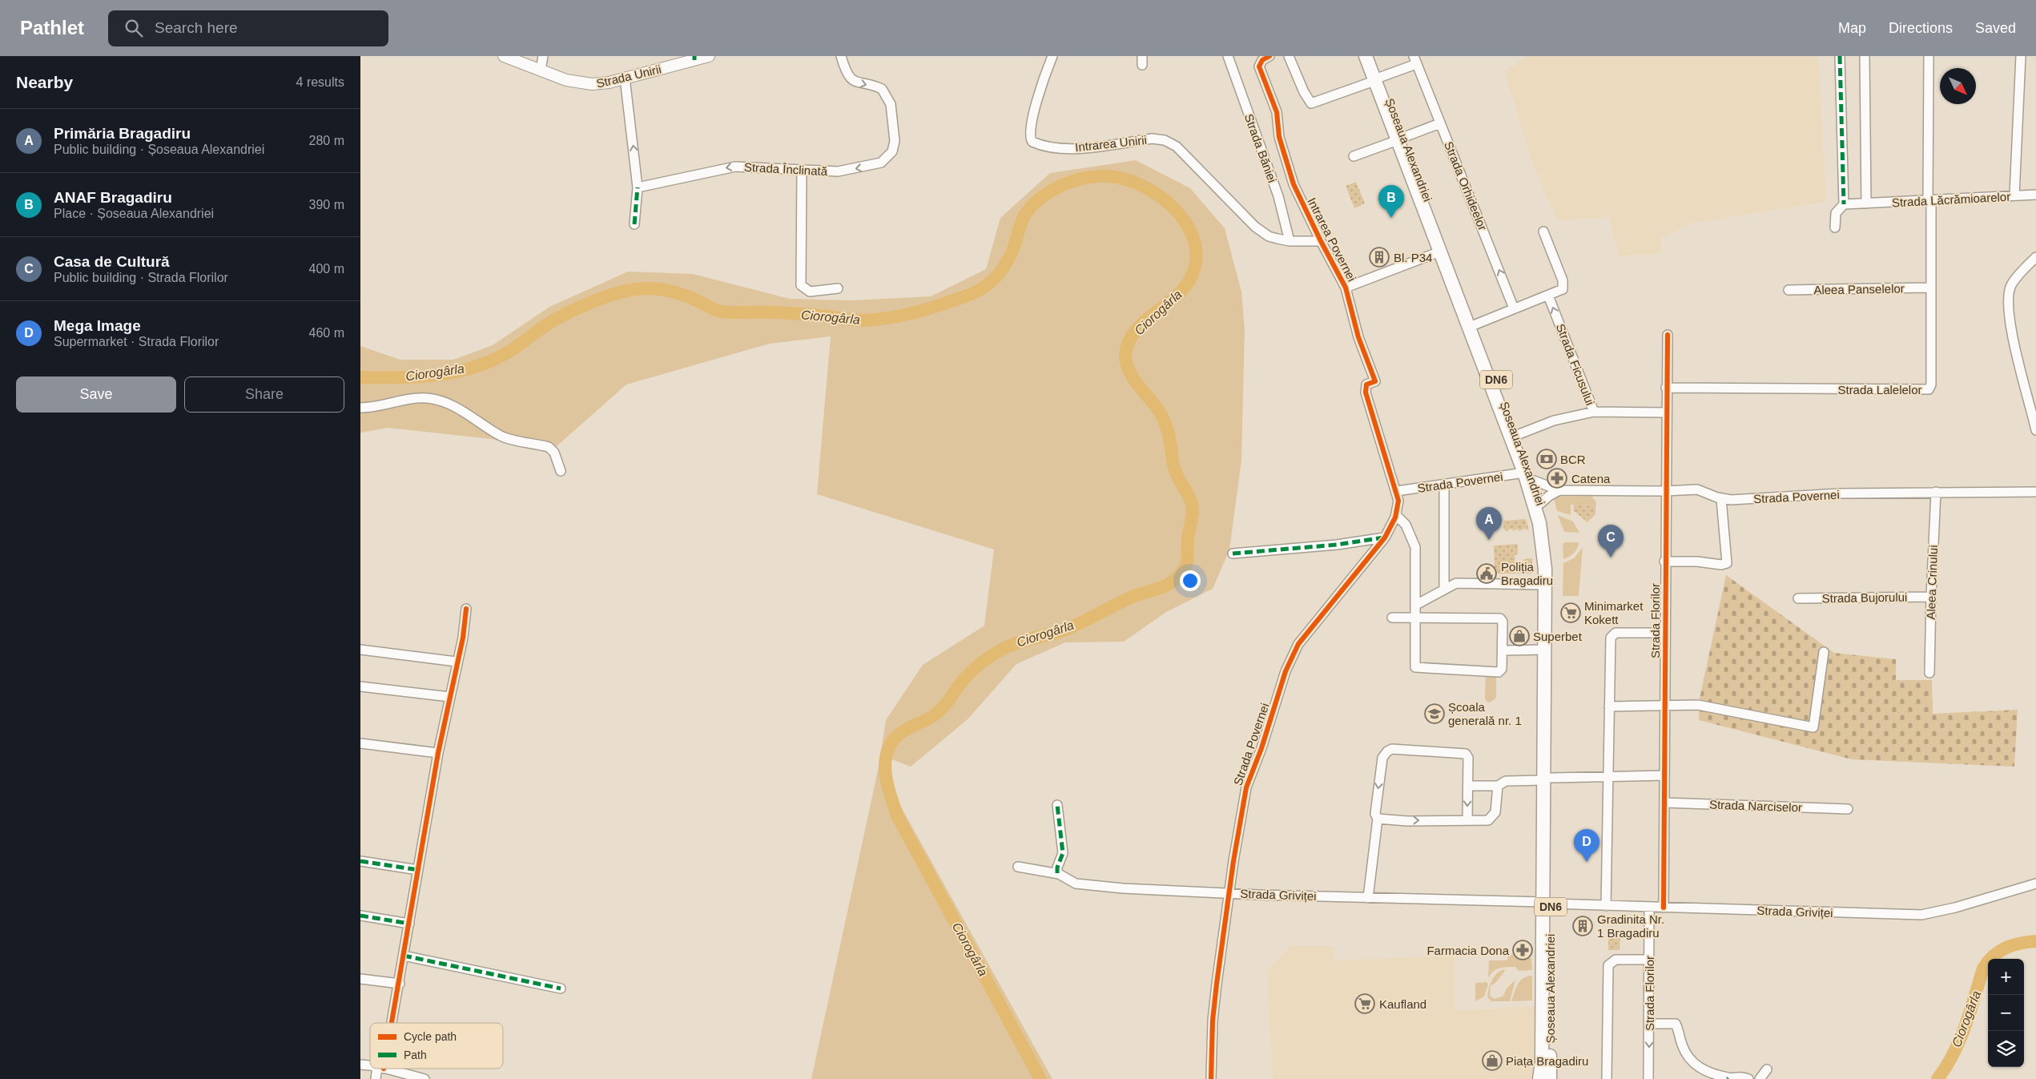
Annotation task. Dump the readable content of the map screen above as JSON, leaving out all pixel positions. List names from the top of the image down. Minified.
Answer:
{"streets":{"highway":["Șoseaua Alexandriei","DN6"],"main road":["Strada Unirii"],"street":["Intrarea Unirii","Strada Băniei","Strada Înclinată","Strada Orhideelor","Strada Lăcrămioarelor","Intrarea Povernei","Aleea Panselelor","Strada Ficusului","Strada Lalelelor","Strada Povernei","Aleea Crinului","Strada Bujorului","Strada Florilor","Strada Narciselor","Strada Griviței"]},"crossings":[["Intrarea Unirii","Strada Băniei"],["Șoseaua Alexandriei","Strada Orhideelor"],["Șoseaua Alexandriei","Strada Povernei"],["Șoseaua Alexandriei","Strada Griviței"],["Strada Lăcrămioarelor","Strada Lalelelor"],["Intrarea Povernei","Strada Povernei"],["Aleea Panselelor","Strada Lalelelor"],["Strada Ficusului","Strada Florilor"],["Strada Lalelelor","Strada Florilor"],["Strada Povernei","Aleea Crinului"],["Strada Povernei","Strada Florilor"],["Strada Povernei","Strada Griviței"],["Aleea Crinului","Strada Bujorului"],["Strada Florilor","Strada Narciselor"],["Strada Florilor","Strada Griviței"]],"one_way":["Strada Orhideelor","Strada Ficusului"],"water":["Ciorogârla"],"places":{"building":["Bl. P34","Gradinita Nr. 1 Bragadiru"],"bank":["BCR"],"pharmacy":["Catena","Farmacia Dona"],"public building":["Poliția Bragadiru"],"supermarket":["Minimarket Kokett","Kaufland"],"shop":["Superbet","Piața Bragadiru"],"school or university":["Școala generală nr. 1"]},"legend":["Cycle path","Path"],"north":"bottom right","page":{"header":"Pathlet","search":"Search here","nav":["Map","Directions","Saved"],"heading":["Nearby","4 results"],"list":[{"mark":"A","name":"Primăria Bragadiru","note":"Public building · Șoseaua Alexandriei","value":"280 m"},{"mark":"B","name":"ANAF Bragadiru","note":"Place · Șoseaua Alexandriei","value":"390 m"},{"mark":"C","name":"Casa de Cultură","note":"Public building · Strada Florilor","value":"400 m"},{"mark":"D","name":"Mega Image","note":"Supermarket · Strada Florilor","value":"460 m"}],"pins":["B","A","C","D"],"buttons":["Save","Share"],"map_buttons":["+","−"]}}
